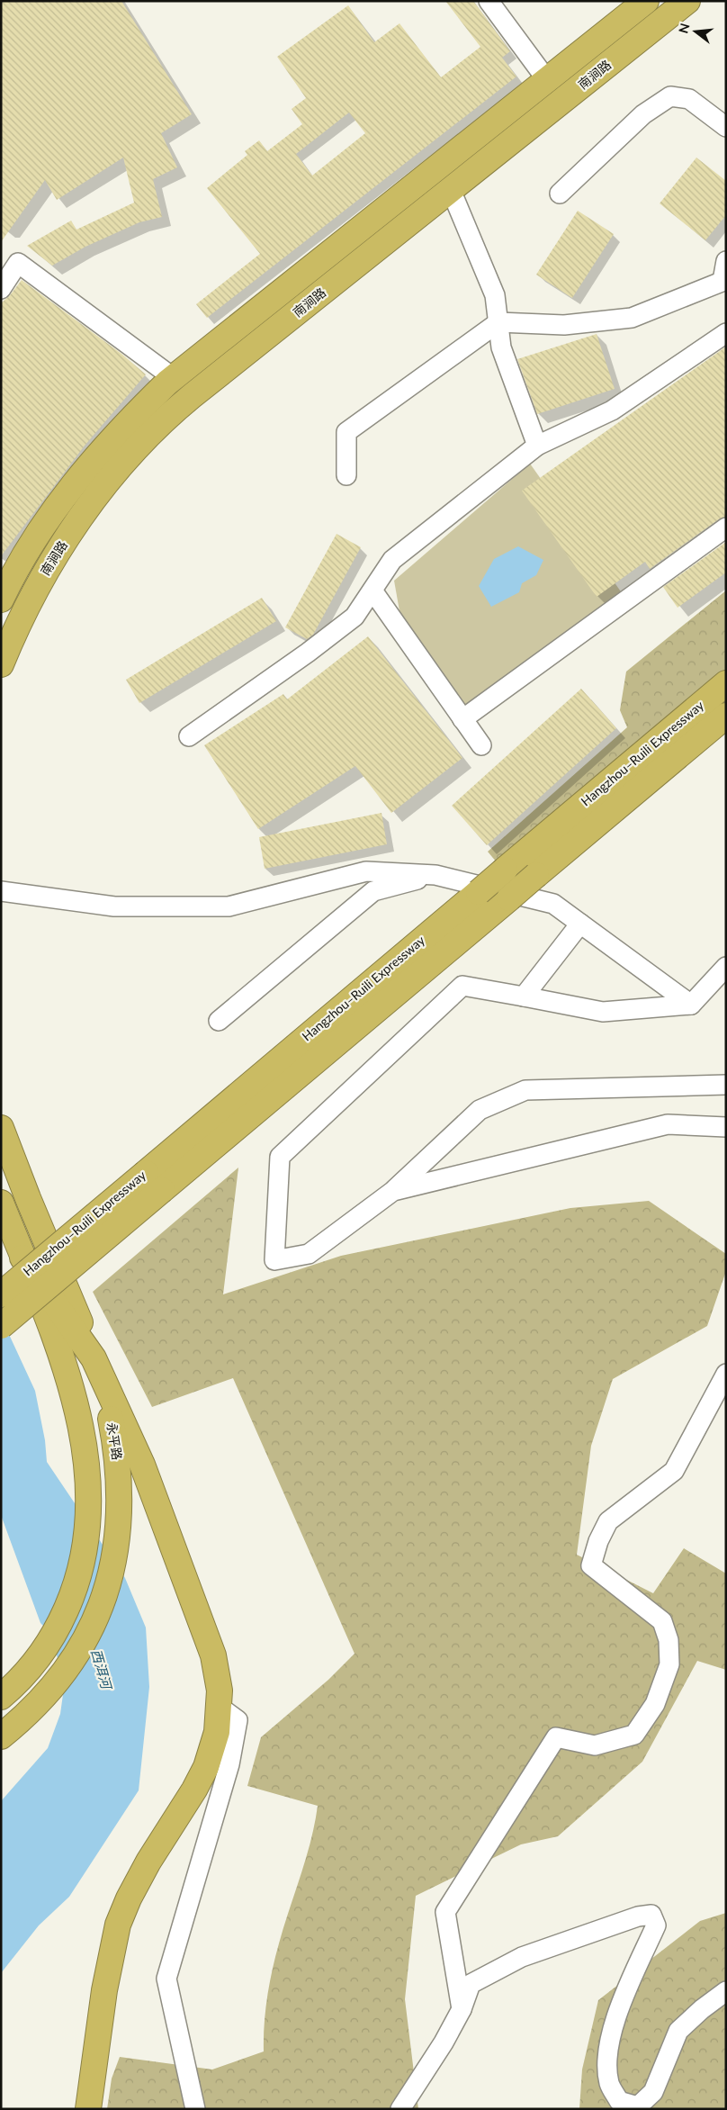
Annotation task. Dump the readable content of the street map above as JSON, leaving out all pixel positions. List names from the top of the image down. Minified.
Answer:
{"streets":{"highway":["南涧路","Hangzhou–Ruili Expressway","永平路"]},"water":["西洱河"],"north":"left"}
